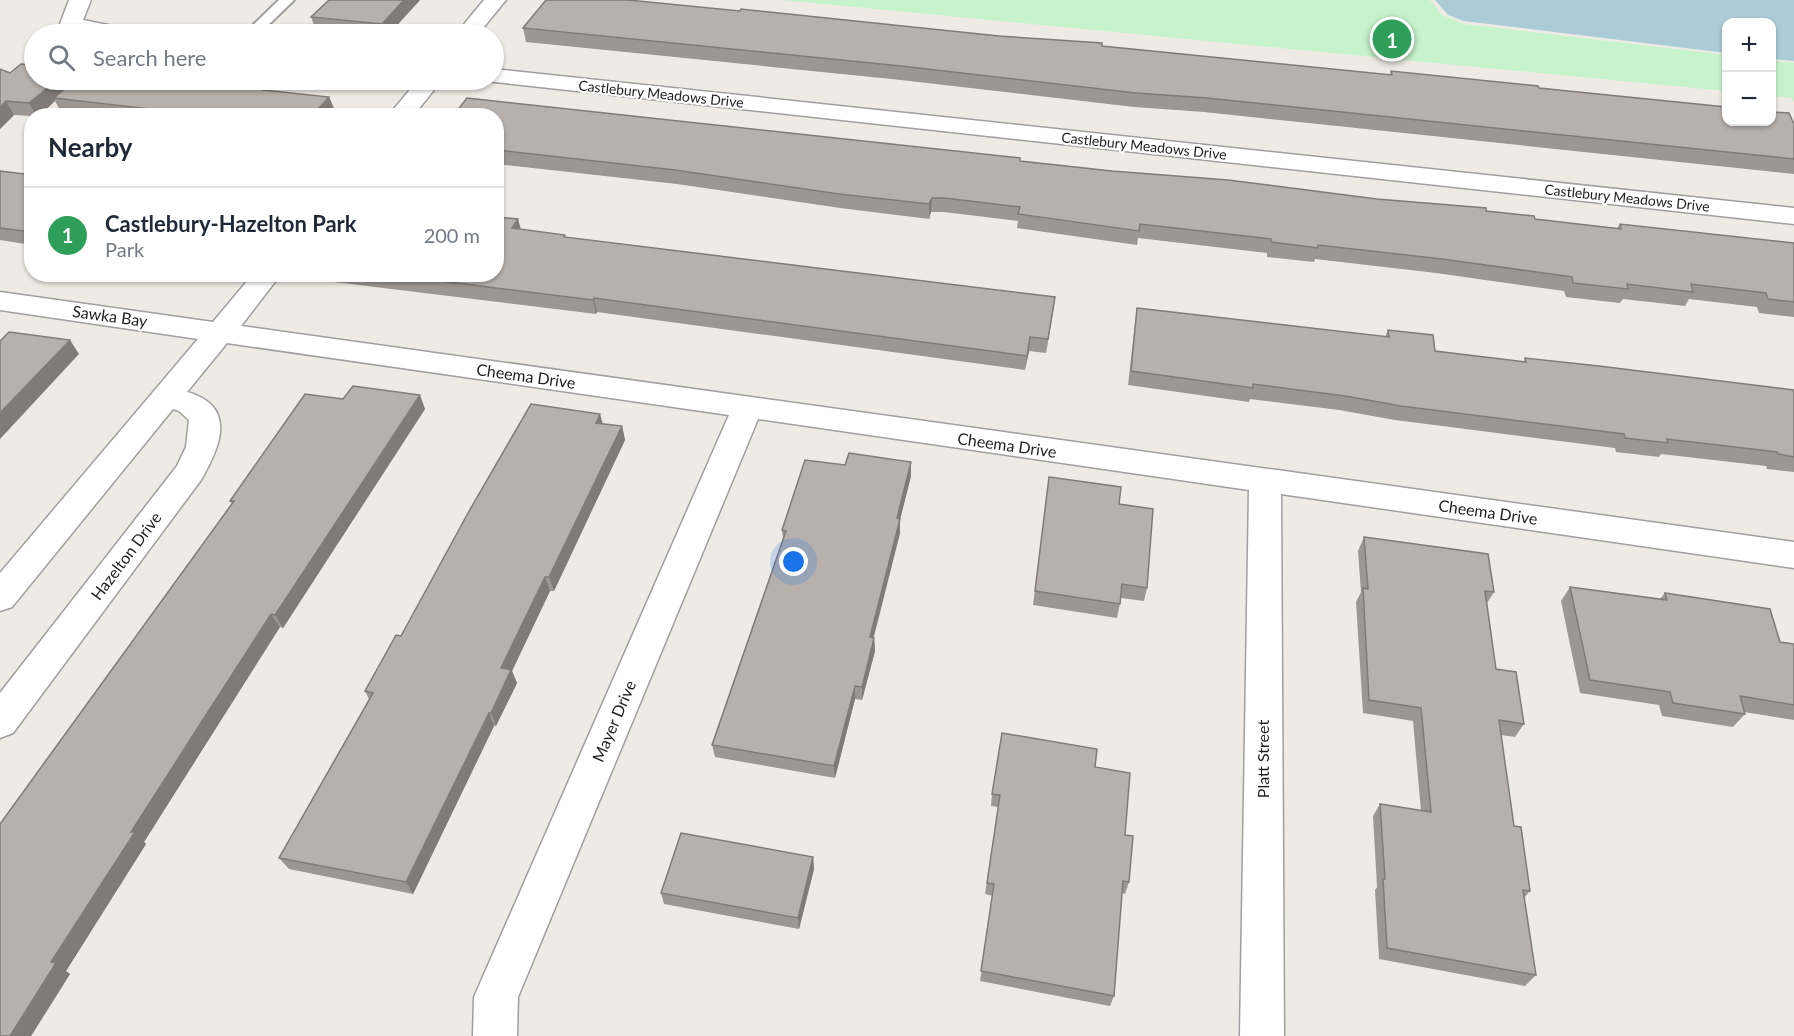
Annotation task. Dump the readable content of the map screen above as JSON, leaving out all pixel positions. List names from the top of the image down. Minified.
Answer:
{"streets":{"street":["Castlebury Meadows Drive","Sawka Bay","Cheema Drive","Hazelton Drive","Mayer Drive","Platt Street"]},"crossings":[["Sawka Bay","Cheema Drive"],["Cheema Drive","Mayer Drive"],["Cheema Drive","Platt Street"]],"page":{"pins":"1","map_buttons":["+","−"],"search":"Search here","heading":"Nearby","list":[{"mark":"1","name":"Castlebury-Hazelton Park","note":"Park","value":"200 m"}]}}
